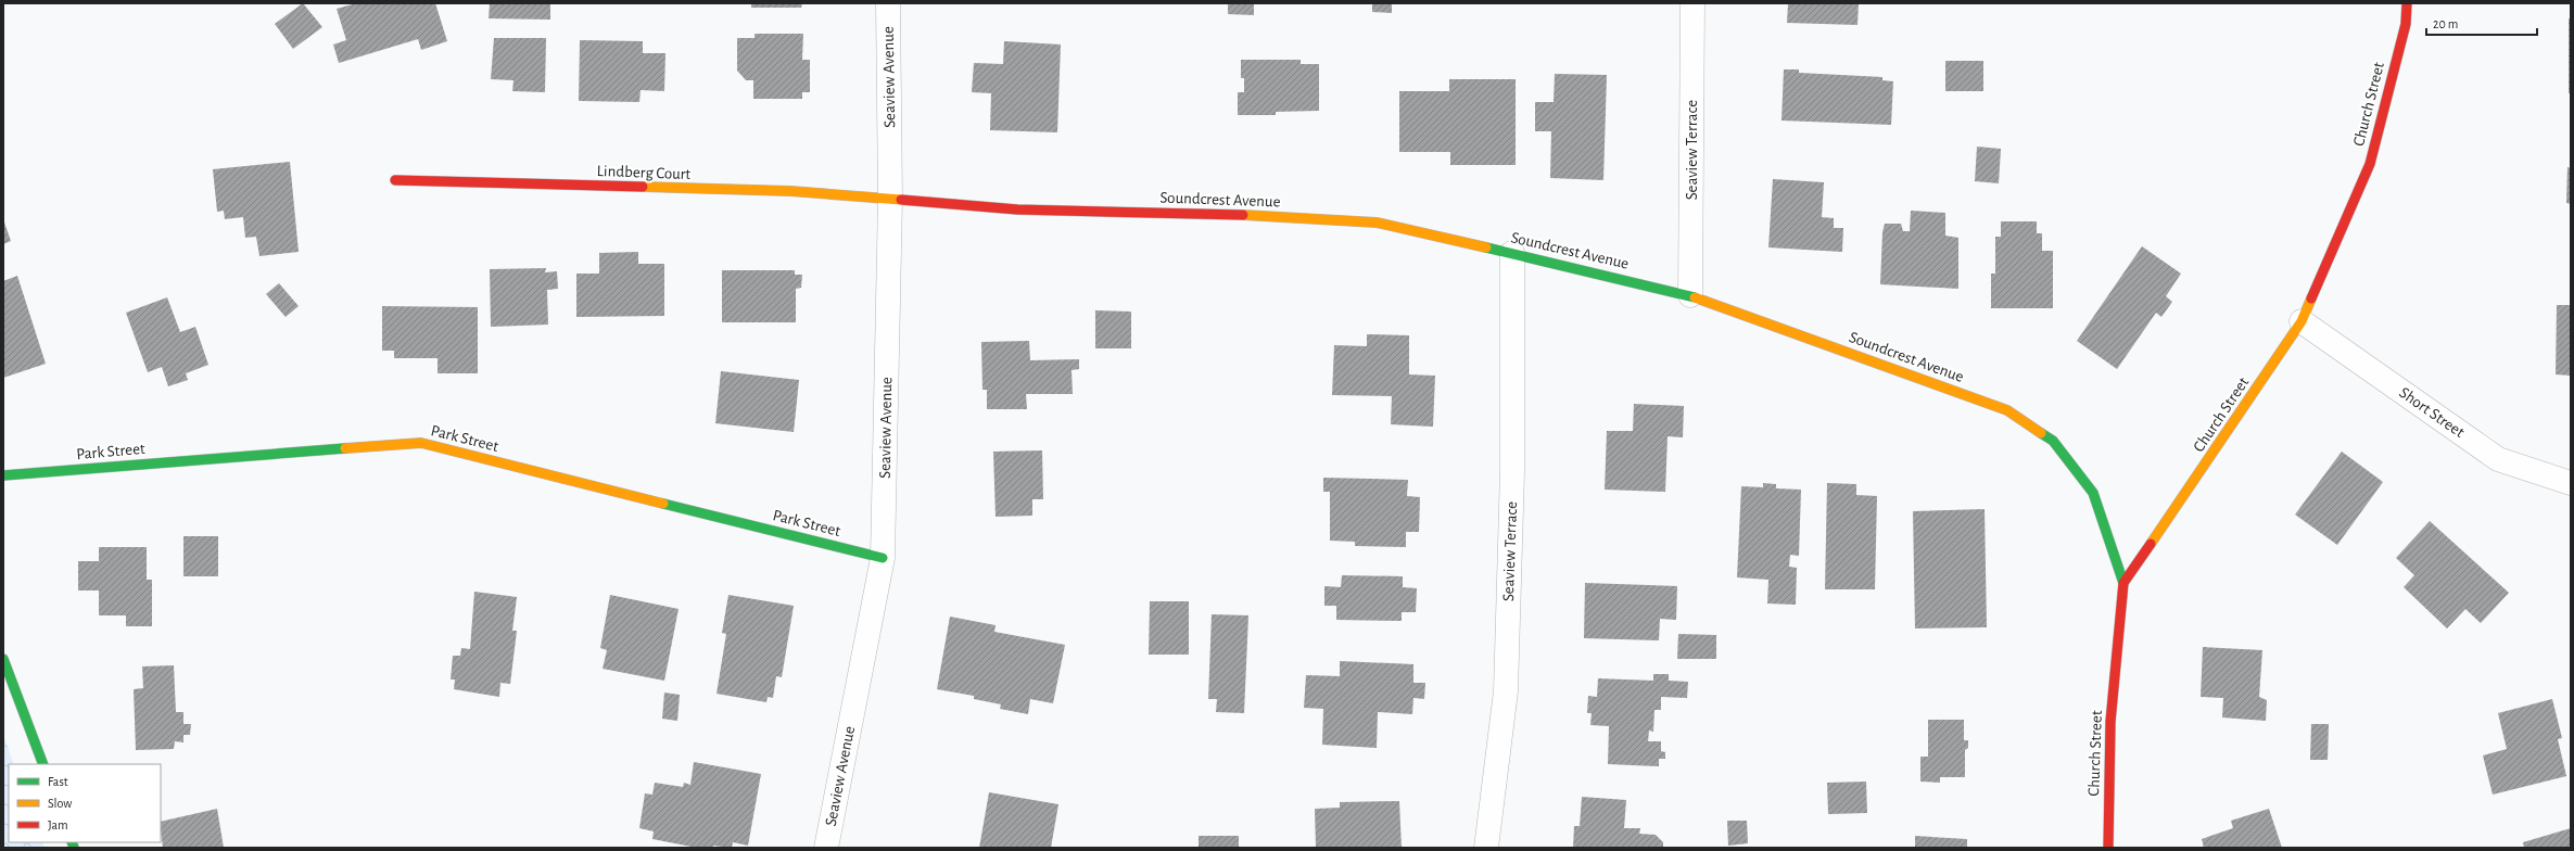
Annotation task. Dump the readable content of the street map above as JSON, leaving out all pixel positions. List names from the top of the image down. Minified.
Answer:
{"streets":{"street":["Seaview Avenue","Church Street","Seaview Terrace","Lindberg Court","Soundcrest Avenue","Short Street","Park Street"]},"crossings":[["Seaview Avenue","Lindberg Court"],["Seaview Avenue","Soundcrest Avenue"],["Seaview Avenue","Park Street"],["Church Street","Soundcrest Avenue"],["Church Street","Short Street"],["Seaview Terrace","Soundcrest Avenue"],["Lindberg Court","Soundcrest Avenue"]],"legend":["Fast","Slow","Jam"],"scale_bar":"20 m"}
